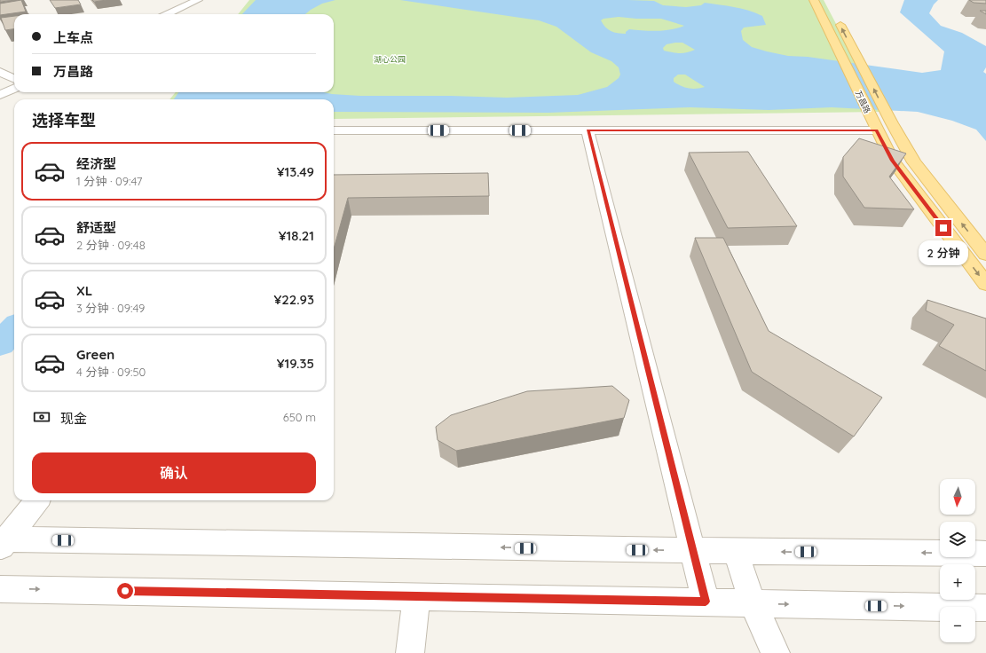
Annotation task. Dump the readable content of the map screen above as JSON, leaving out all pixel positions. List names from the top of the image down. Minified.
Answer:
{"streets":{"main road":["万昌路"]},"parks":["湖心公园"],"north":"bottom","page":{"banner":["上车点","万昌路"],"heading":"选择车型","list":[{"name":"经济型","note":"1 分钟 · 09:47","value":"¥13.49"},{"name":"舒适型","note":"2 分钟 · 09:48","value":"¥18.21"},{"name":"XL","note":"3 分钟 · 09:49","value":"¥22.93"},{"name":"Green","note":"4 分钟 · 09:50","value":"¥19.35"}],"bubble":"2 分钟","pay":["现金","650 m"],"buttons":"确认","map_buttons":["+","−"]}}
